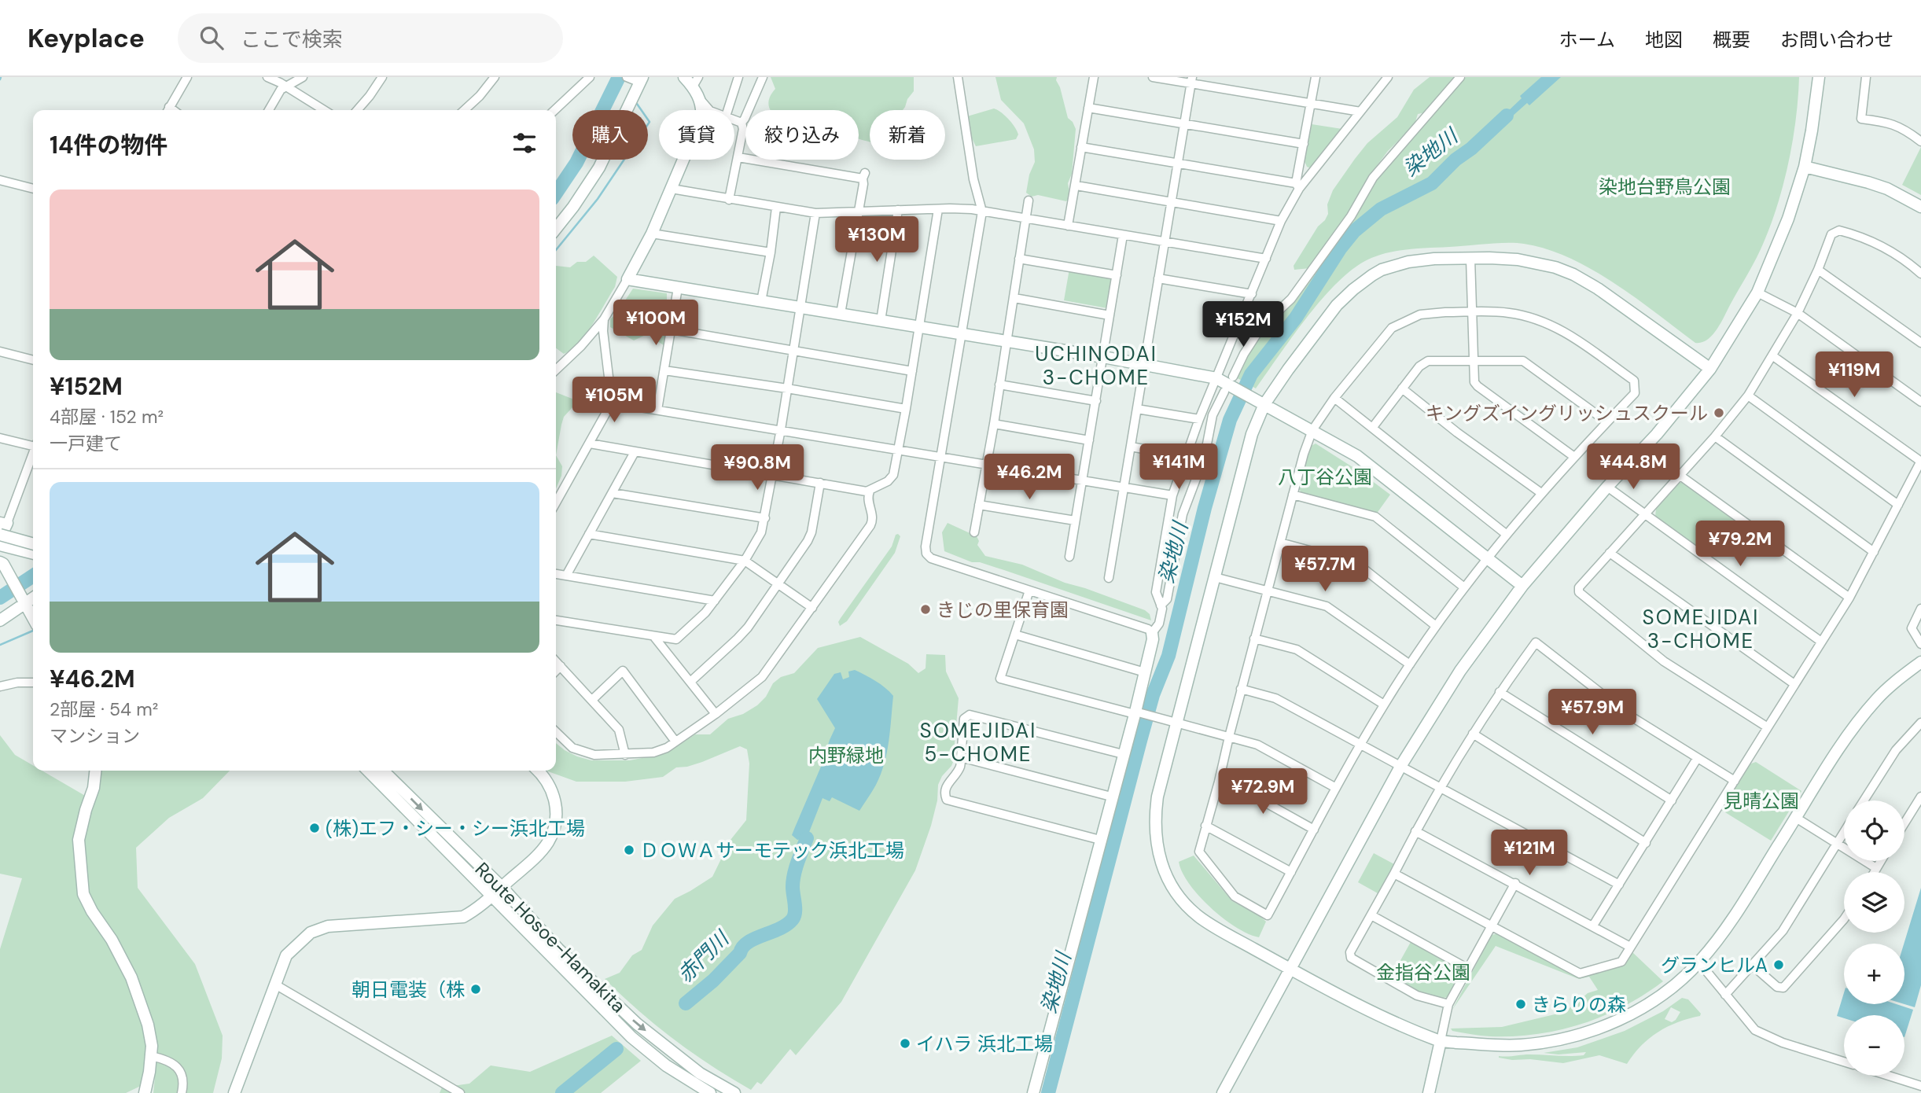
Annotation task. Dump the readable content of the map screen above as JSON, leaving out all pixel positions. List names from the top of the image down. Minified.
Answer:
{"streets":{"street":["Route Hosoe-Hamakita"]},"districts":["UCHINODAI 3-CHOME","SOMEJIDAI 3-CHOME","SOMEJIDAI 5-CHOME"],"water":["染地川","赤門川"],"parks":["染地台野鳥公園","八丁谷公園","内野緑地","見晴公園","金指谷公園"],"places":["キングズイングリッシュスクール","きじの里保育園","(株)エフ・シー・シー浜北工場","ＤＯＷＡサーモテック浜北工場","グランヒルA","朝日電装（株","きらりの森","イハラ 浜北工場"],"page":{"header":"Keyplace","search":"ここで検索","nav":["ホーム","地図","概要","お問い合わせ"],"chip":["購入","賃貸","絞り込み","新着"],"heading":"14件の物件","list":[{"name":"¥152M","note":"4部屋 · 152 m² · 一戸建て"},{"name":"¥46.2M","note":"2部屋 · 54 m² · マンション"}],"price":["¥130M","¥100M","¥152M","¥119M","¥105M","¥141M","¥44.8M","¥90.8M","¥46.2M","¥79.2M","¥57.7M","¥57.9M","¥72.9M","¥121M"],"map_buttons":["+","−"]}}
